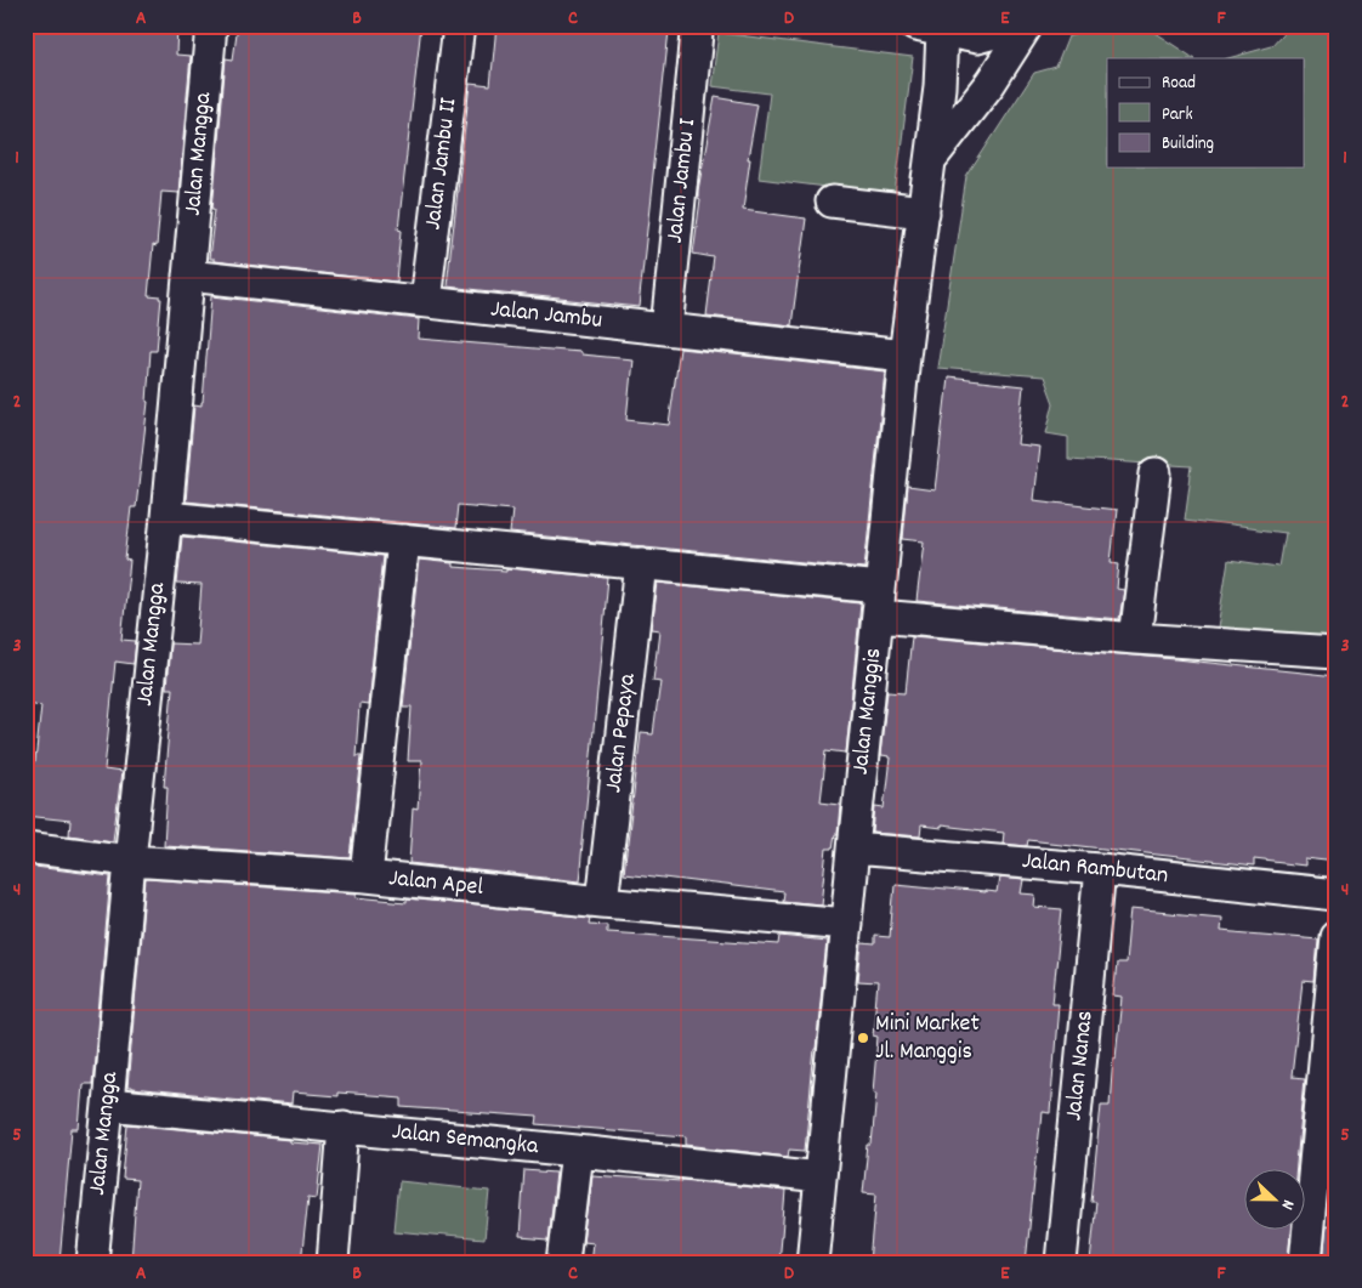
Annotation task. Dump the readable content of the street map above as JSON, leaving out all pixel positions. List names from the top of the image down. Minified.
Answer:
{"streets":{"street":["Jalan Mangga","Jalan Jambu II","Jalan Jambu I","Jalan Jambu","Jalan Manggis","Jalan Pepaya","Jalan Rambutan","Jalan Apel","Jalan Nanas","Jalan Semangka"]},"crossings":[["Jalan Mangga","Jalan Jambu"],["Jalan Mangga","Jalan Apel"],["Jalan Mangga","Jalan Semangka"],["Jalan Jambu II","Jalan Jambu"],["Jalan Jambu I","Jalan Jambu"],["Jalan Jambu","Jalan Manggis"],["Jalan Manggis","Jalan Rambutan"],["Jalan Manggis","Jalan Apel"],["Jalan Manggis","Jalan Semangka"],["Jalan Pepaya","Jalan Apel"],["Jalan Rambutan","Jalan Nanas"]],"places":["Mini Market Jl. Manggis"],"legend":["Road","Park","Building"],"north":"right","grid":{"columns":["A","B","C","D","E","F"],"rows":["1","2","3","4","5"]}}
